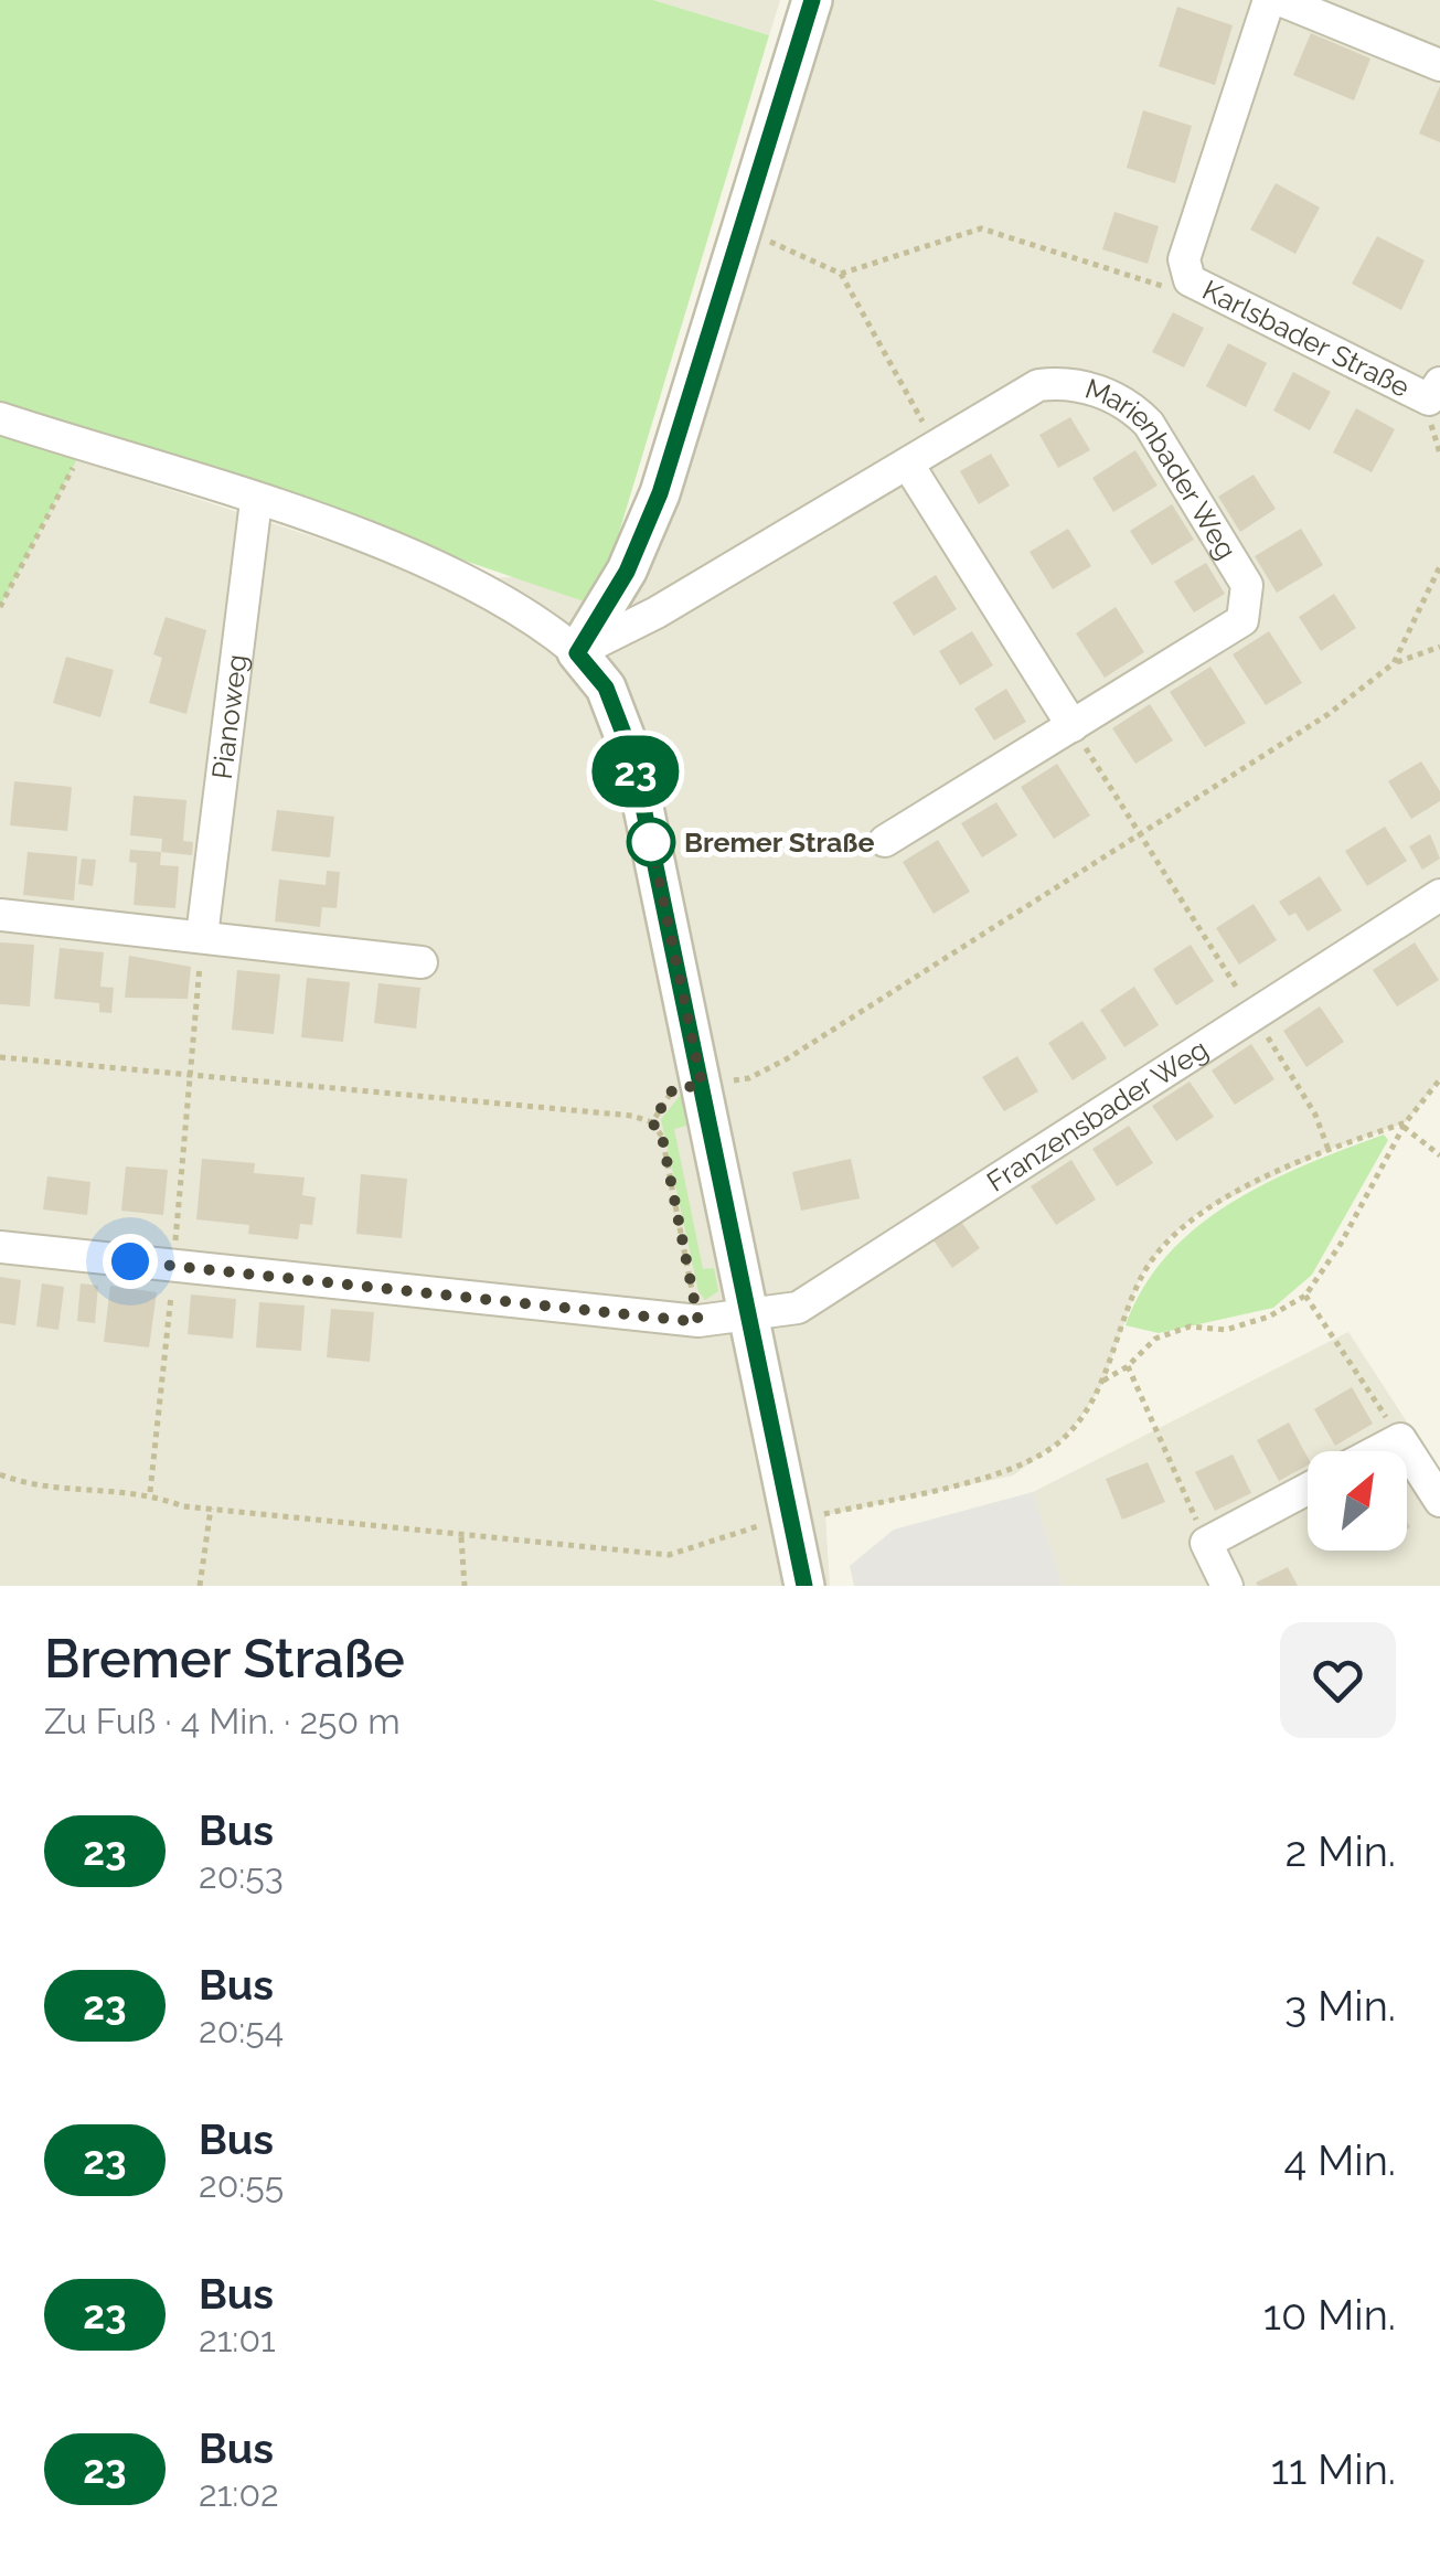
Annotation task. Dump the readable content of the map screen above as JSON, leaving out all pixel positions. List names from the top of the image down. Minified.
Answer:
{"streets":{"street":["Karlsbader Straße","Marienbader Weg","Pianoweg","Franzensbader Weg"]},"places":["Bremer Straße"],"lines":["bus line 23"],"north":"top right","page":{"on_map":"23","heading":["Bremer Straße","Zu Fuß · 4 Min. · 250 m"],"list":[{"mark":"23","name":"Bus","note":"20:53","value":"2 Min."},{"mark":"23","name":"Bus","note":"20:54","value":"3 Min."},{"mark":"23","name":"Bus","note":"20:55","value":"4 Min."},{"mark":"23","name":"Bus","note":"21:01","value":"10 Min."},{"mark":"23","name":"Bus","note":"21:02","value":"11 Min."}]}}
